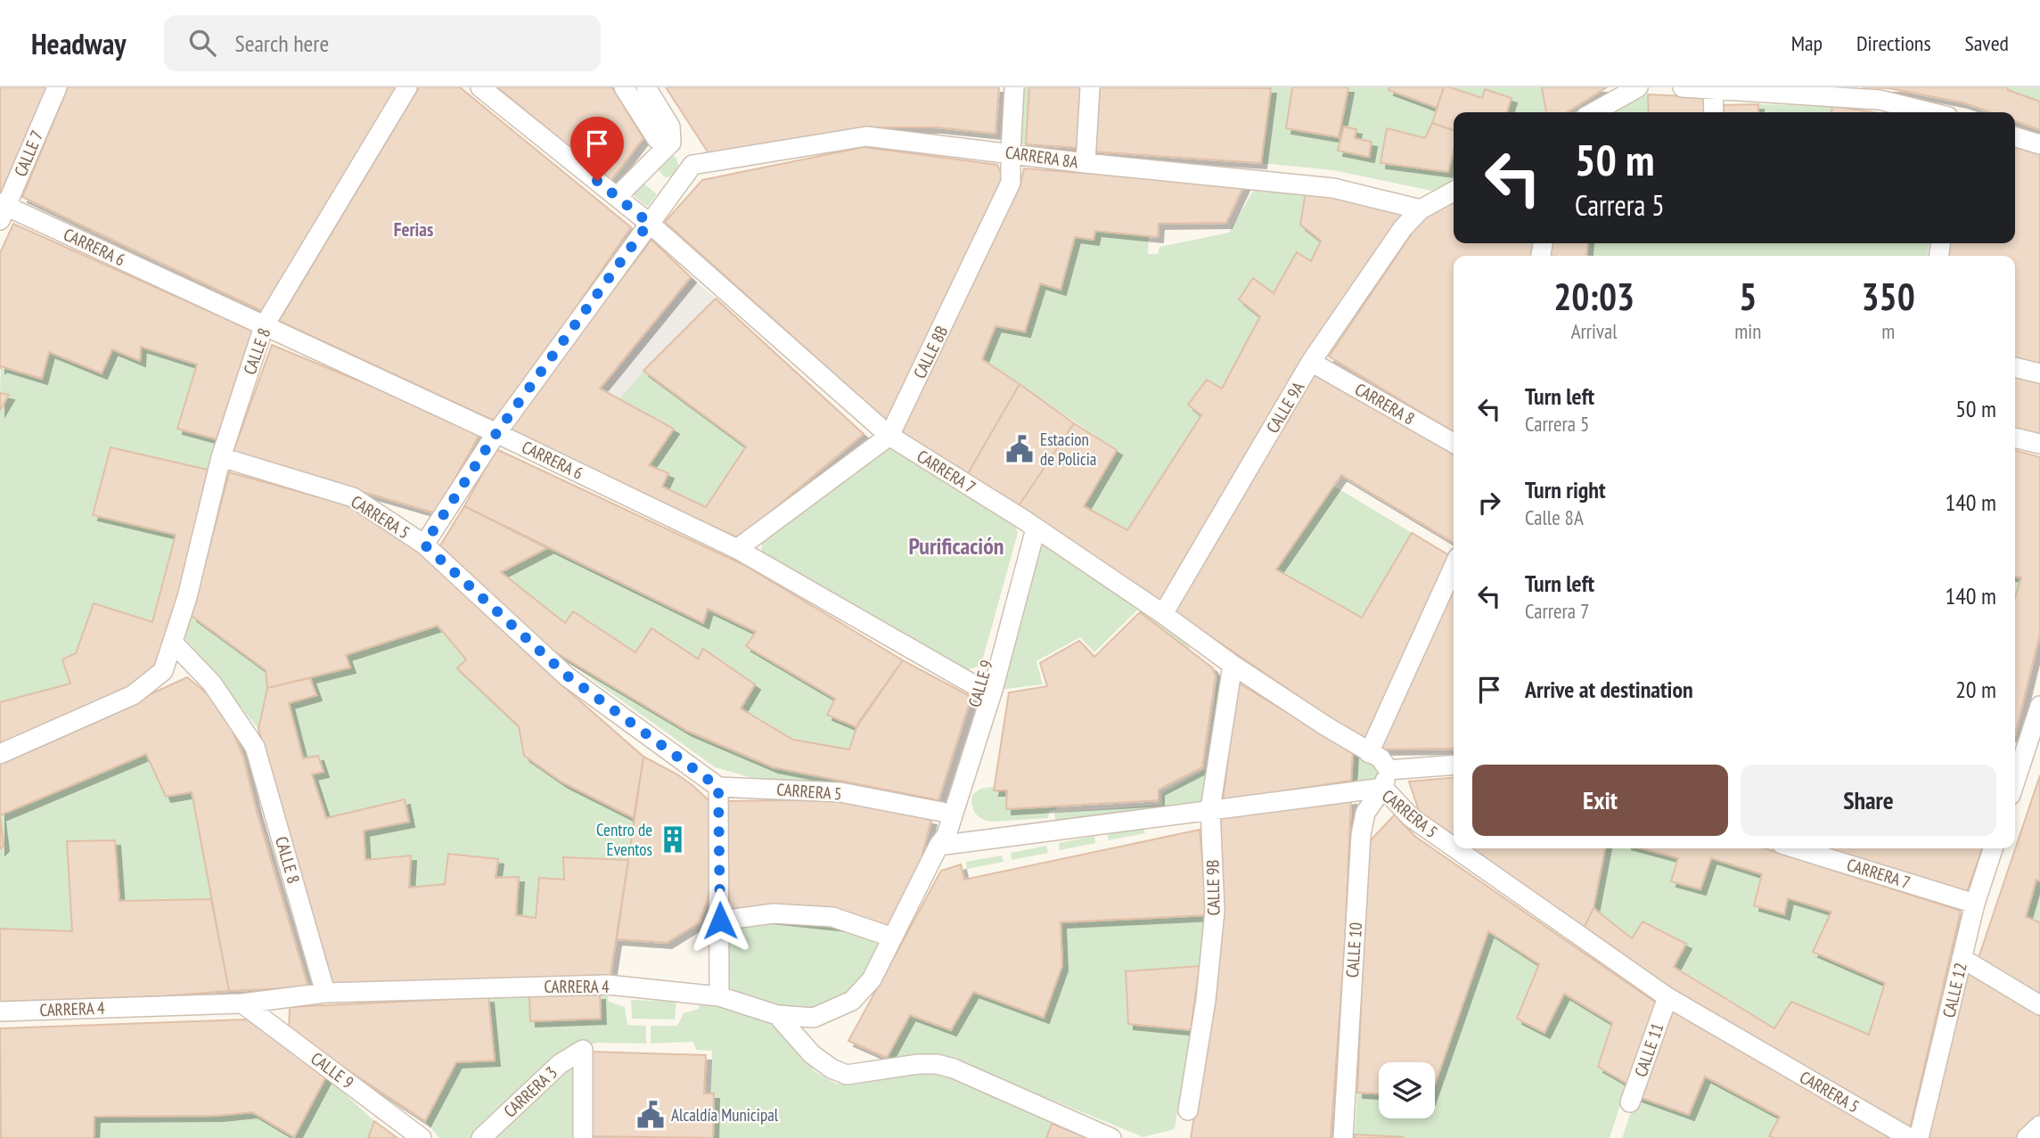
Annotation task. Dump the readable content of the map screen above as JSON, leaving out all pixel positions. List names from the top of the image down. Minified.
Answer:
{"streets":{"street":["CALLE 7","CARRERA 8A","CARRERA 6","CALLE 8","CALLE 8B","CARRERA 8","CALLE 9A","CARRERA 7","CARRERA 5","CALLE 9","CALLE 9B","CALLE 10","CARRERA 4","CALLE 12","CALLE 11","CARRERA 3"]},"crossings":[["CALLE 7","CARRERA 6"],["CARRERA 8A","CALLE 8B"],["CARRERA 8A","CALLE 9A"],["CARRERA 6","CALLE 8"],["CARRERA 6","CALLE 8B"],["CARRERA 6","CALLE 9"],["CALLE 8","CARRERA 5"],["CALLE 8","CARRERA 4"],["CALLE 8B","CARRERA 7"],["CARRERA 8","CALLE 9A"],["CALLE 9A","CARRERA 7"],["CARRERA 7","CARRERA 5"],["CARRERA 7","CALLE 9"],["CARRERA 7","CALLE 9B"],["CARRERA 7","CALLE 10"],["CARRERA 7","CALLE 12"],["CARRERA 5","CALLE 9"],["CARRERA 5","CALLE 9B"],["CARRERA 5","CALLE 10"],["CARRERA 5","CALLE 11"],["CALLE 9","CARRERA 4"]],"districts":["Ferias","Purificación"],"places":{"public building":["Estacion de Policia","Alcaldía Municipal"],"building":["Centro de Eventos"]},"page":{"header":"Headway","search":"Search here","nav":["Map","Directions","Saved"],"turn":["50 m","Carrera 5"],"eta":["20:03","Arrival","5","min","350","m"],"list":[{"name":"Turn left","note":"Carrera 5","value":"50 m"},{"name":"Turn right","note":"Calle 8A","value":"140 m"},{"name":"Turn left","note":"Carrera 7","value":"140 m"},{"name":"Arrive at destination","value":"20 m"}],"buttons":["Exit","Share"]}}
